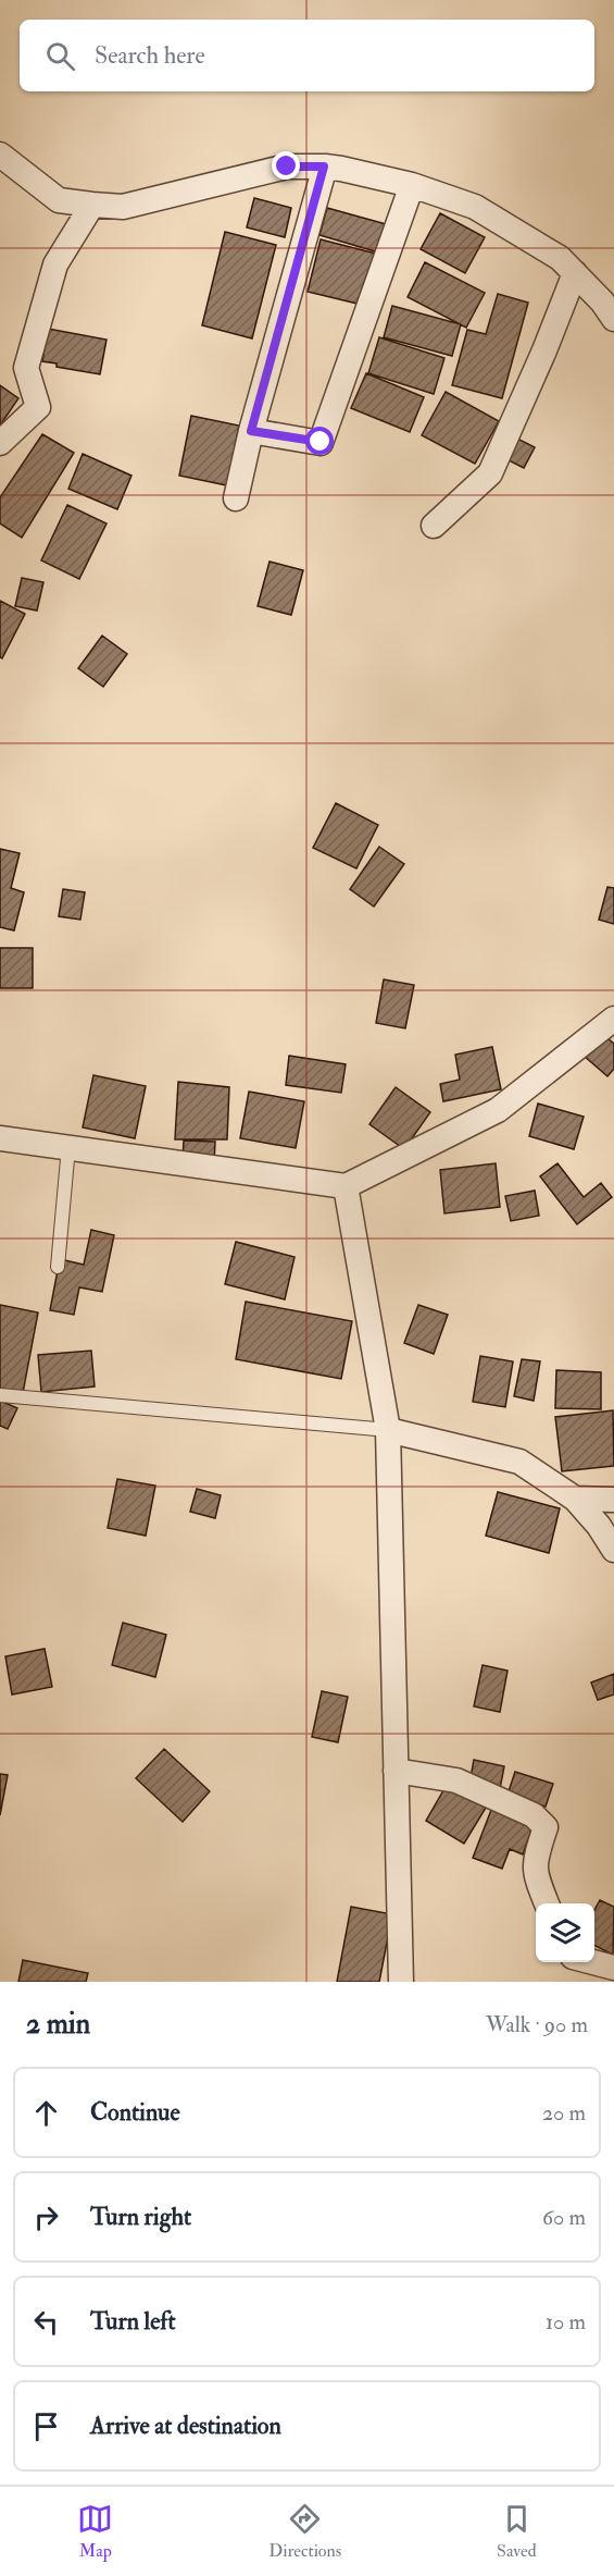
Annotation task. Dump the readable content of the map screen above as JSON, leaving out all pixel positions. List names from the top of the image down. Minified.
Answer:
{"page":{"search":"Search here","heading":["2 min","Walk · 90 m"],"list":[["Continue","20 m"],["Turn right","60 m"],["Turn left","10 m"],"Arrive at destination"],"nav":["Map","Directions","Saved"]}}
